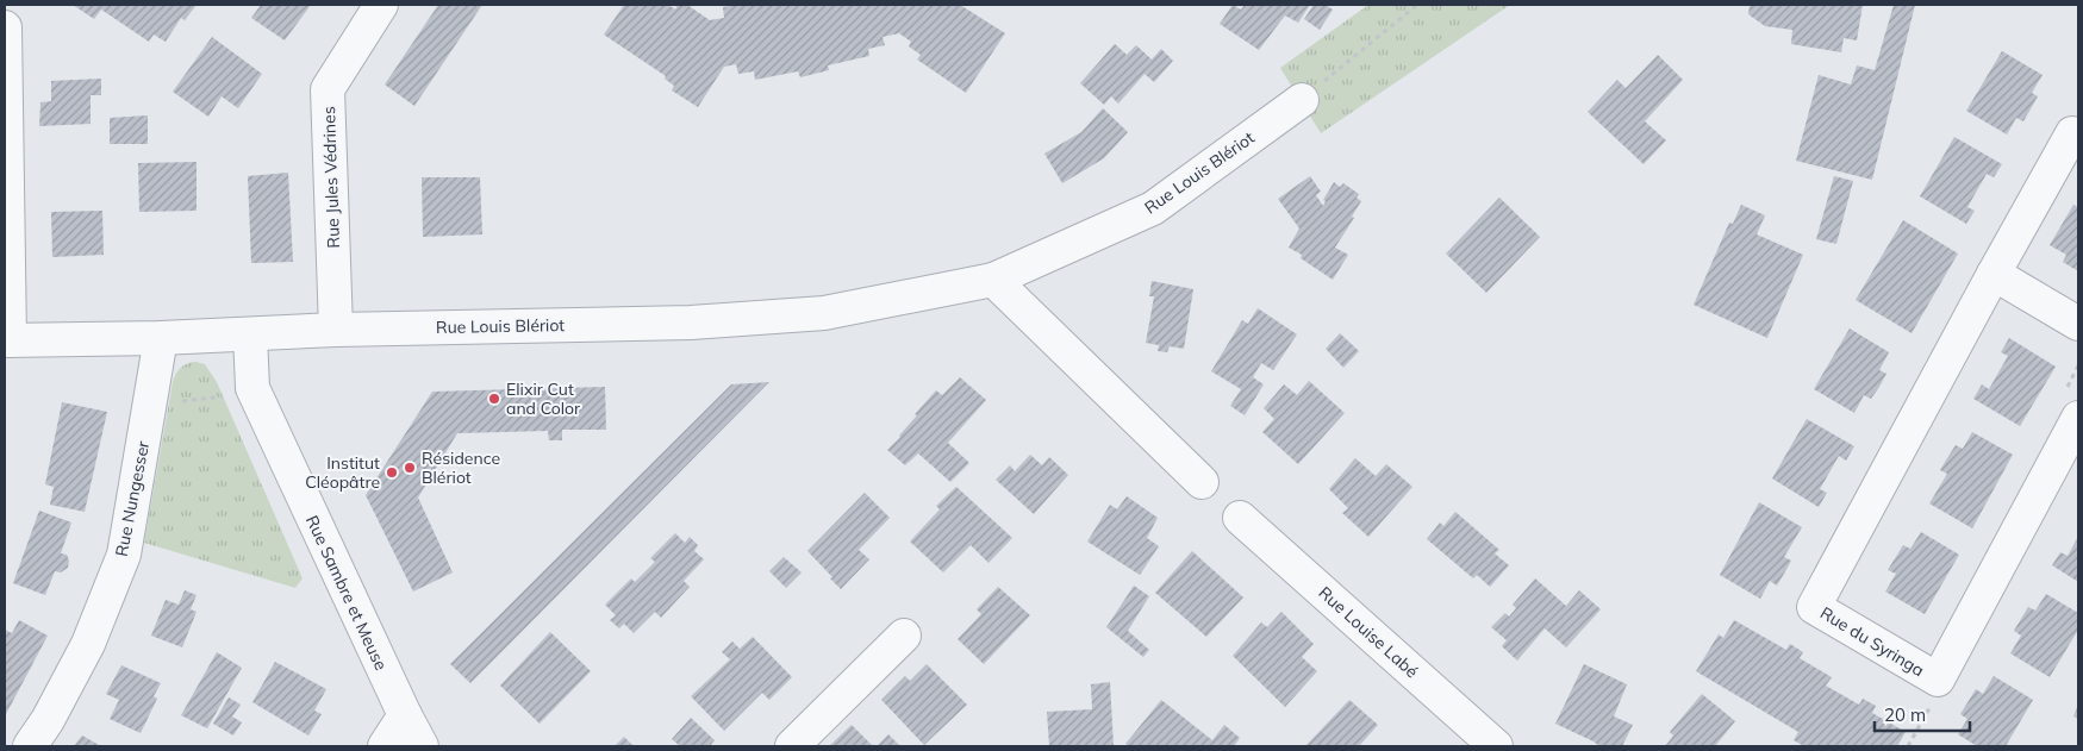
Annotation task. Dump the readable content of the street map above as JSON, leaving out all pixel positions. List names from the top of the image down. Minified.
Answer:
{"streets":{"street":["Rue Louis Blériot","Rue Jules Védrines","Rue Nungesser","Rue Sambre et Meuse","Rue Louise Labé","Rue du Syringa"]},"crossings":[["Rue Louis Blériot","Rue Jules Védrines"],["Rue Louis Blériot","Rue Nungesser"],["Rue Louis Blériot","Rue Sambre et Meuse"]],"places":["Elixir Cut and Color","Résidence Blériot","Institut Cléopâtre"],"scale_bar":"20 m"}
